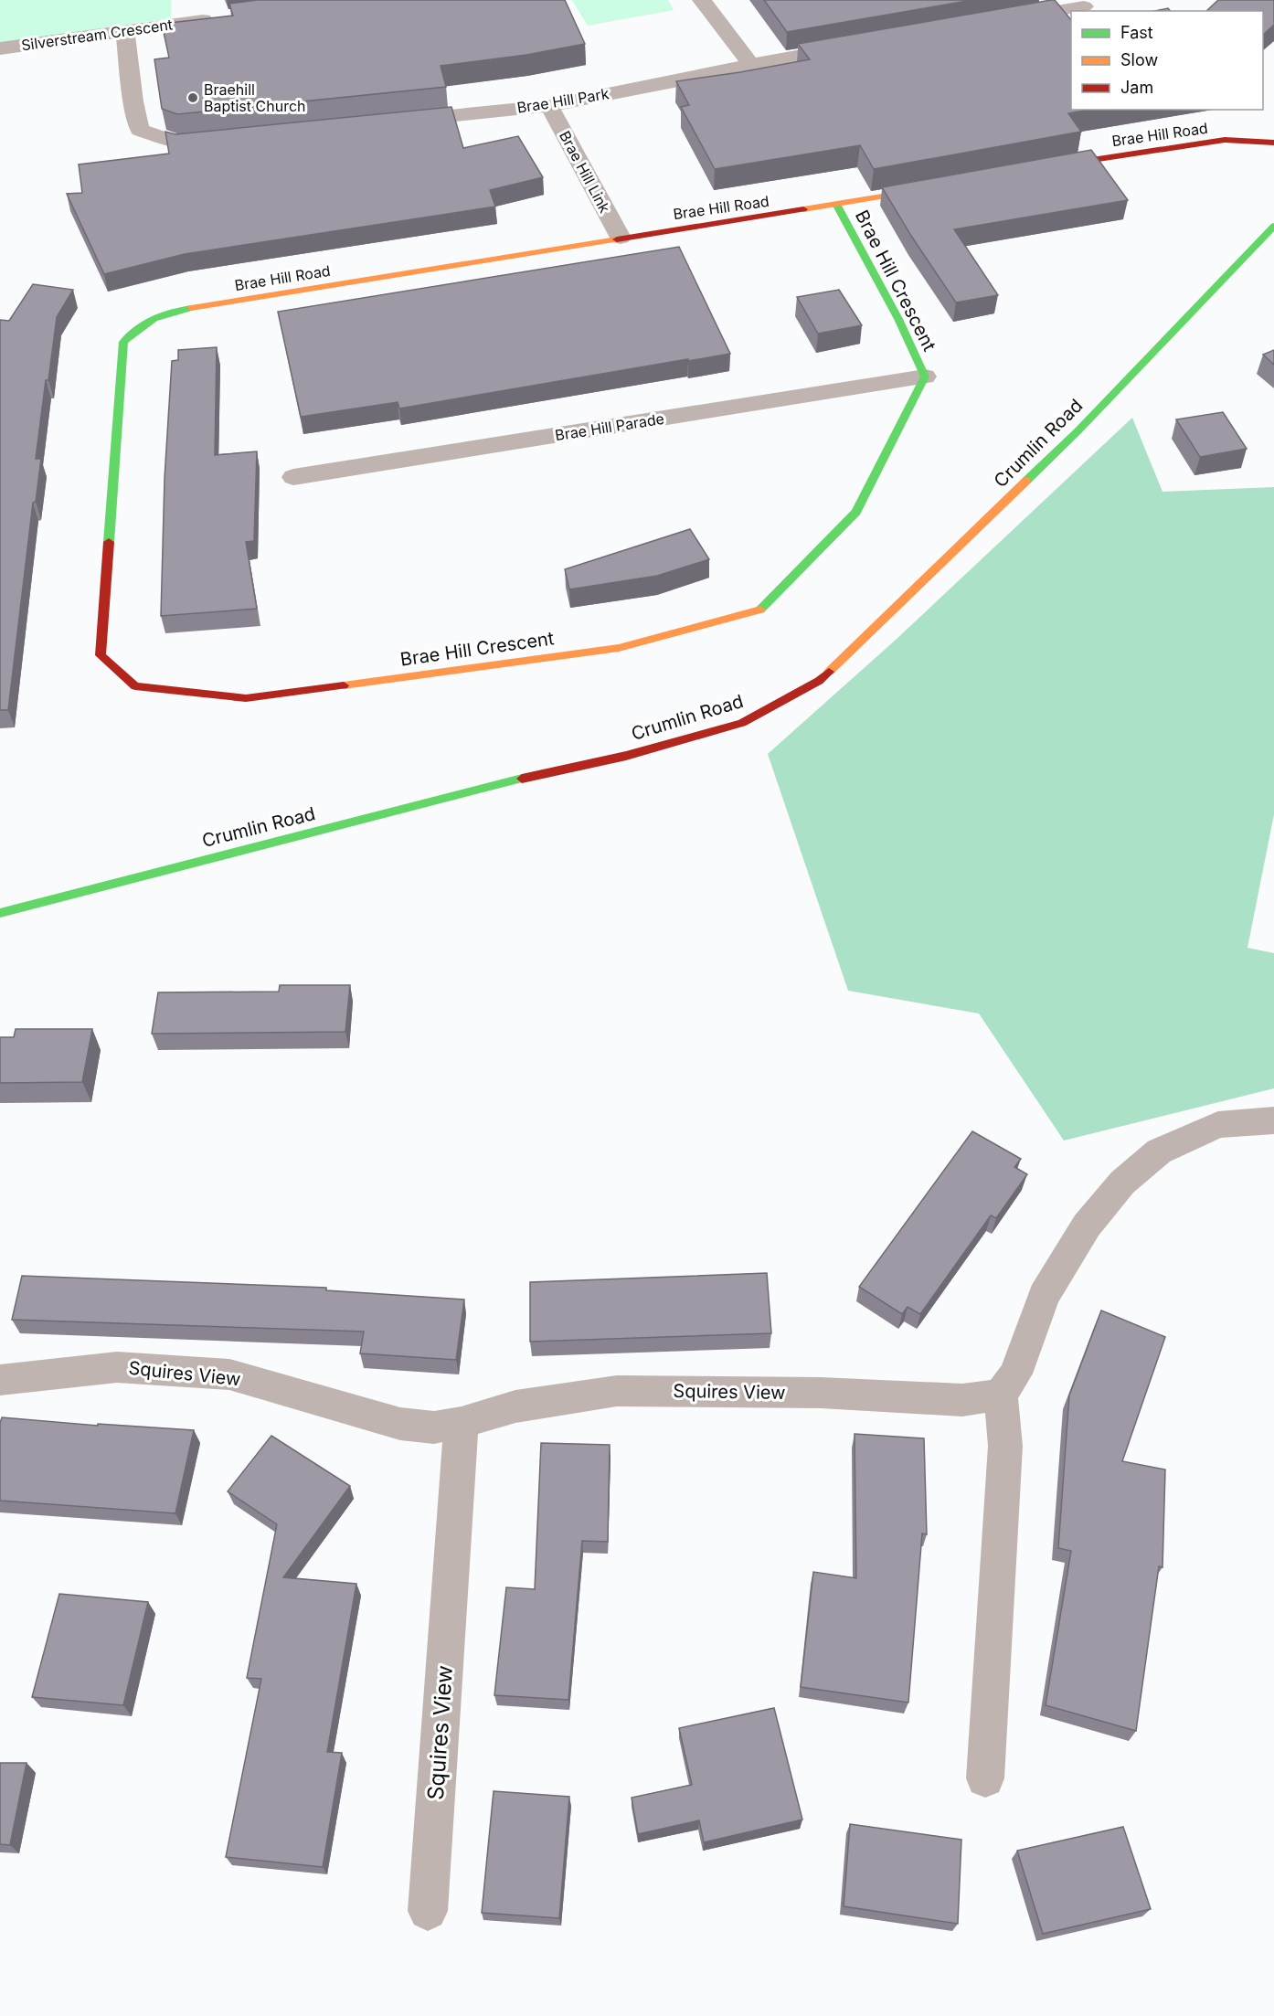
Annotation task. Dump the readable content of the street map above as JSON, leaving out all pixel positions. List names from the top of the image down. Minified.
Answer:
{"streets":{"street":["Silverstream Crescent","Brae Hill Park","Brae Hill Road","Brae Hill Link","Brae Hill Crescent","Brae Hill Parade","Crumlin Road","Squires View"]},"crossings":[["Brae Hill Park","Brae Hill Link"],["Brae Hill Road","Brae Hill Link"],["Brae Hill Road","Brae Hill Crescent"],["Brae Hill Crescent","Brae Hill Parade"]],"places":["Braehill Baptist Church"],"legend":["Fast","Slow","Jam"]}
